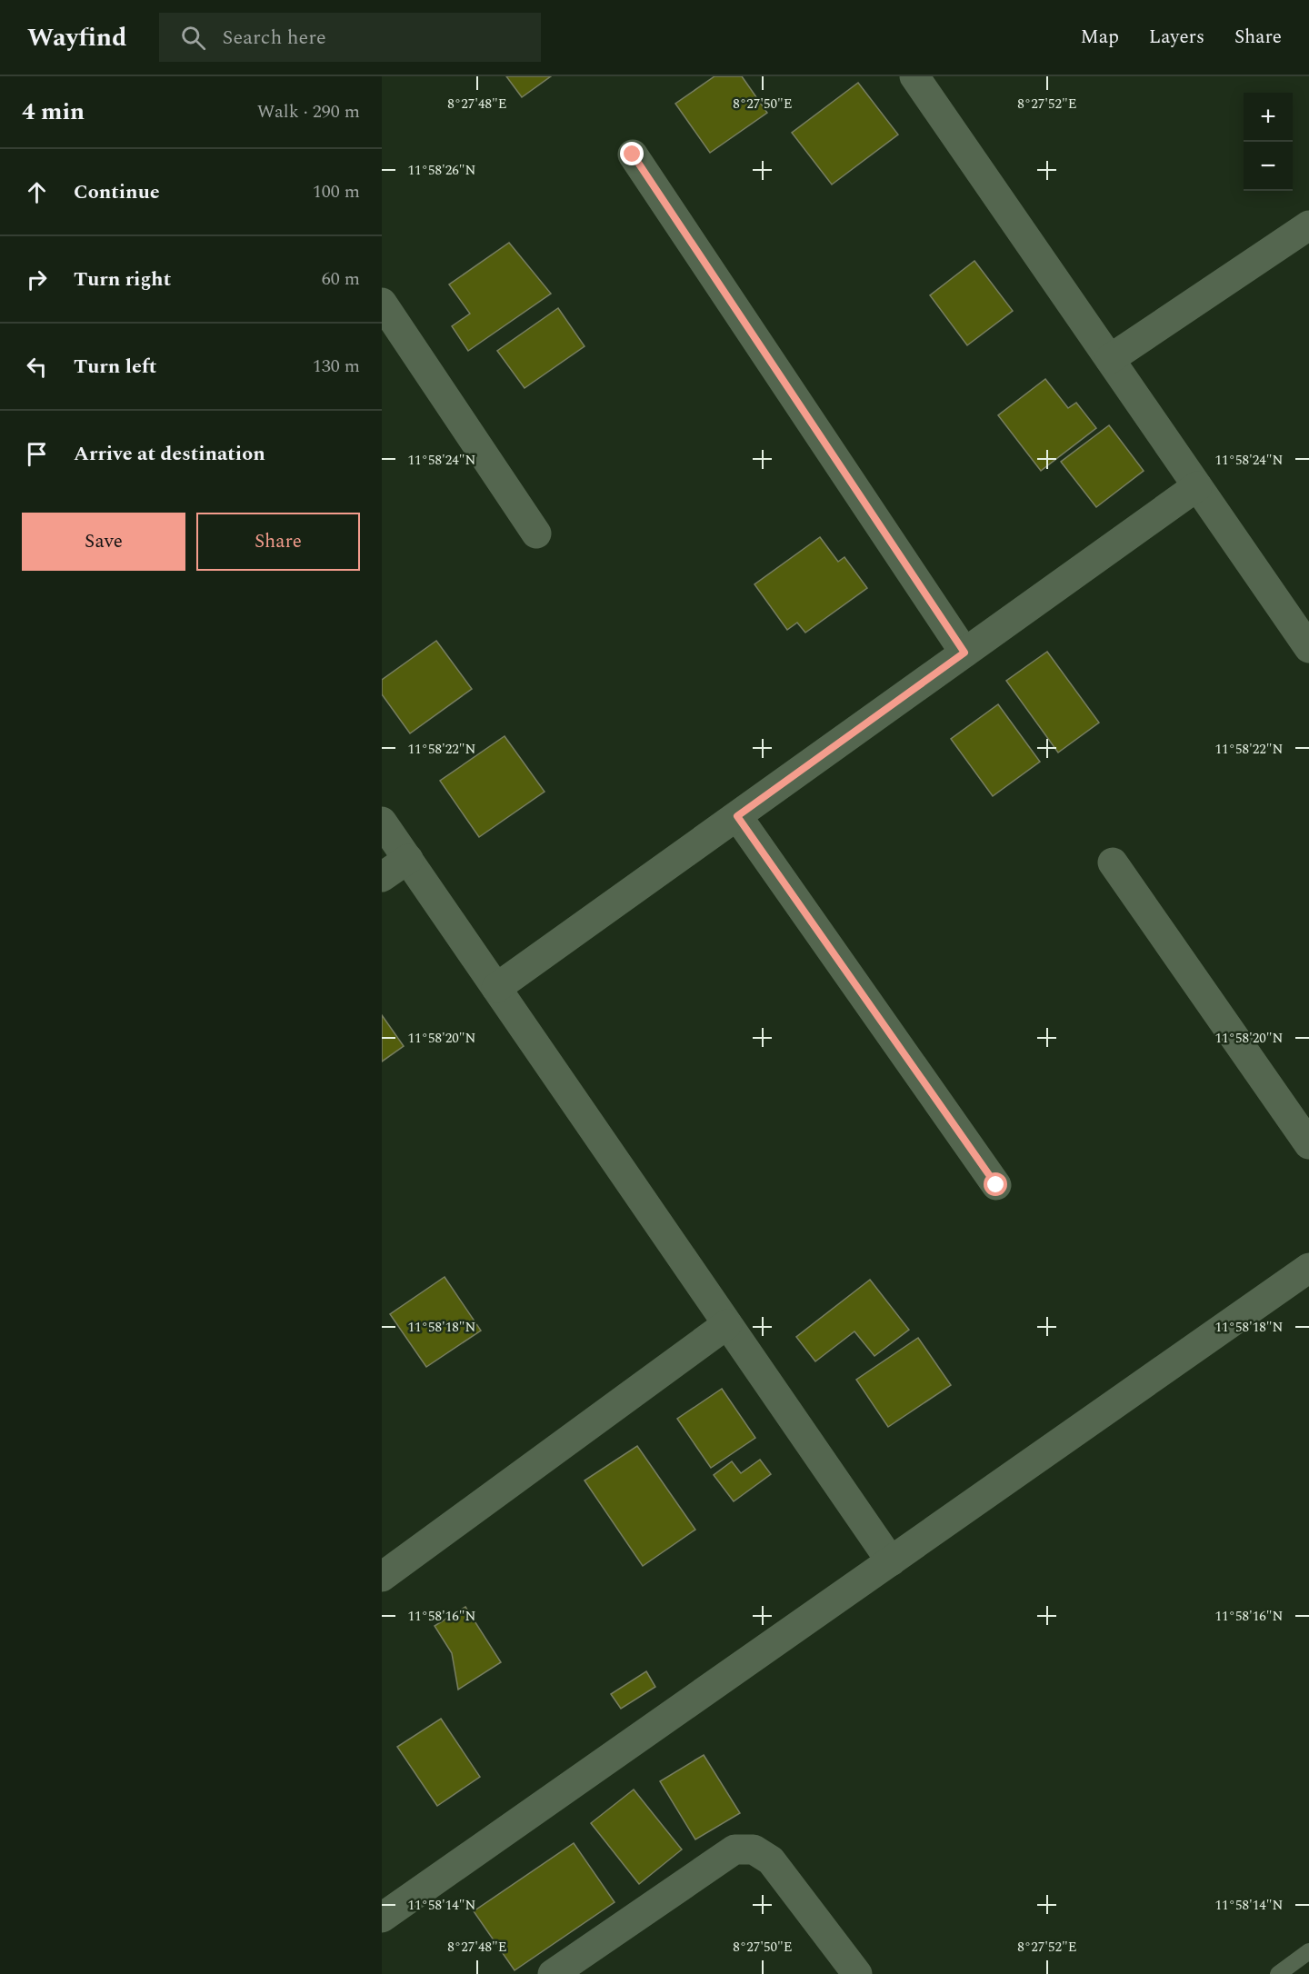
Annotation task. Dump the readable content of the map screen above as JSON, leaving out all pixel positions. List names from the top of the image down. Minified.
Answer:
{"page":{"header":"Wayfind","search":"Search here","nav":["Map","Layers","Share"],"heading":["4 min","Walk · 290 m"],"map_buttons":["+","−"],"list":[["Continue","100 m"],["Turn right","60 m"],["Turn left","130 m"],"Arrive at destination"],"buttons":["Save","Share"]},"coordinates":["8°27'48\"E","8°27'50\"E","8°27'52\"E","11°58'26\"N","11°58'24\"N","11°58'22\"N","11°58'20\"N","11°58'18\"N","11°58'16\"N","11°58'14\"N"]}
